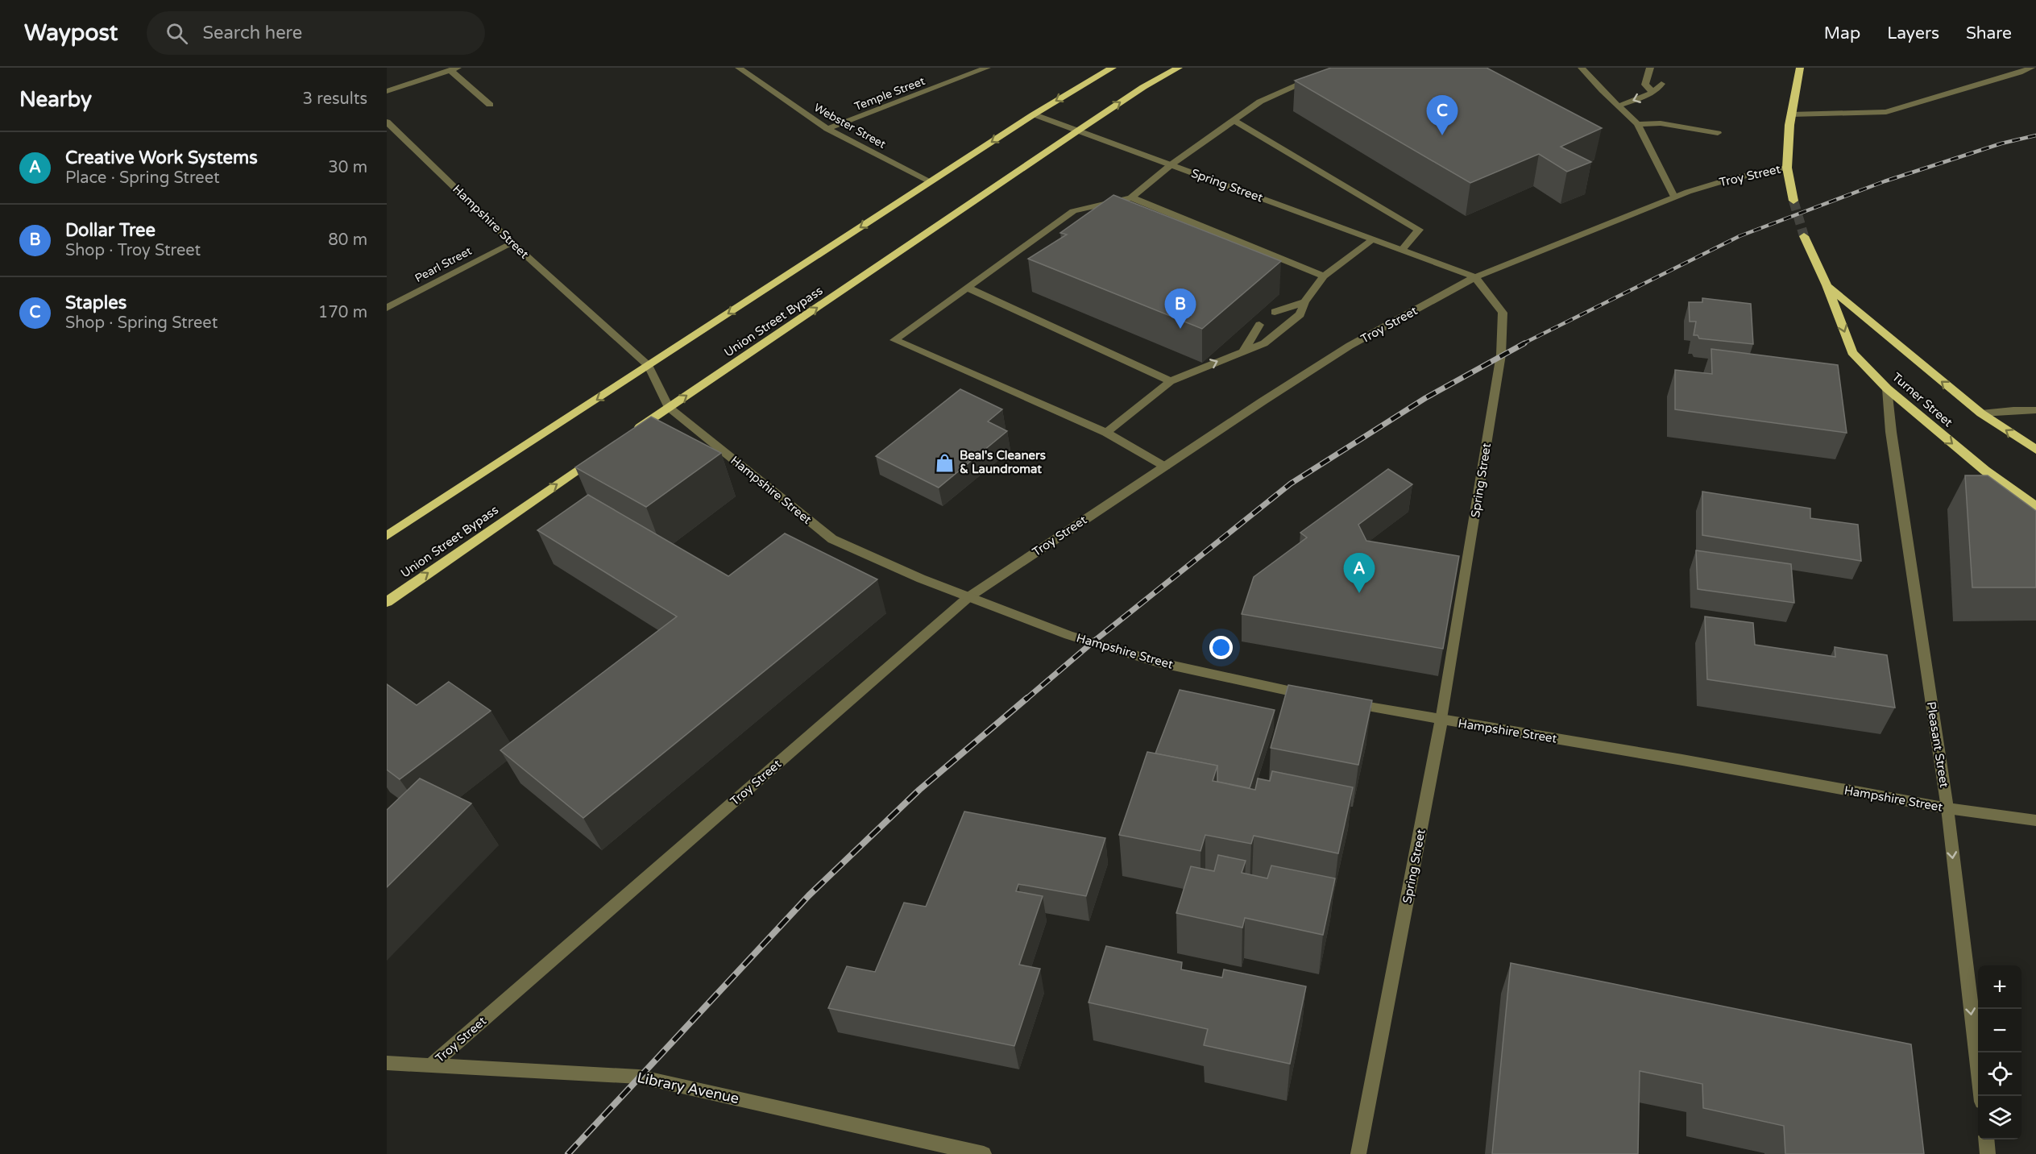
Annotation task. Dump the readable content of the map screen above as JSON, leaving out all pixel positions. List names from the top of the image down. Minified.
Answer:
{"streets":{"highway":["Union Street Bypass","Turner Street"],"street":["Temple Street","Webster Street","Troy Street","Spring Street","Hampshire Street","Pearl Street","Pleasant Street","Library Avenue"]},"crossings":[["Temple Street","Webster Street"],["Troy Street","Spring Street"],["Troy Street","Hampshire Street"],["Troy Street","Library Avenue"],["Spring Street","Hampshire Street"],["Spring Street","Union Street Bypass"],["Hampshire Street","Pearl Street"],["Hampshire Street","Union Street Bypass"],["Hampshire Street","Pleasant Street"],["Turner Street","Pleasant Street"]],"one_way":["Pleasant Street"],"places":{"shop":["Beal's Cleaners & Laundromat"]},"page":{"header":"Waypost","search":"Search here","nav":["Map","Layers","Share"],"heading":["Nearby","3 results"],"pins":["C","B","A"],"list":[{"mark":"A","name":"Creative Work Systems","note":"Place · Spring Street","value":"30 m"},{"mark":"B","name":"Dollar Tree","note":"Shop · Troy Street","value":"80 m"},{"mark":"C","name":"Staples","note":"Shop · Spring Street","value":"170 m"}],"map_buttons":["+","−"]}}
